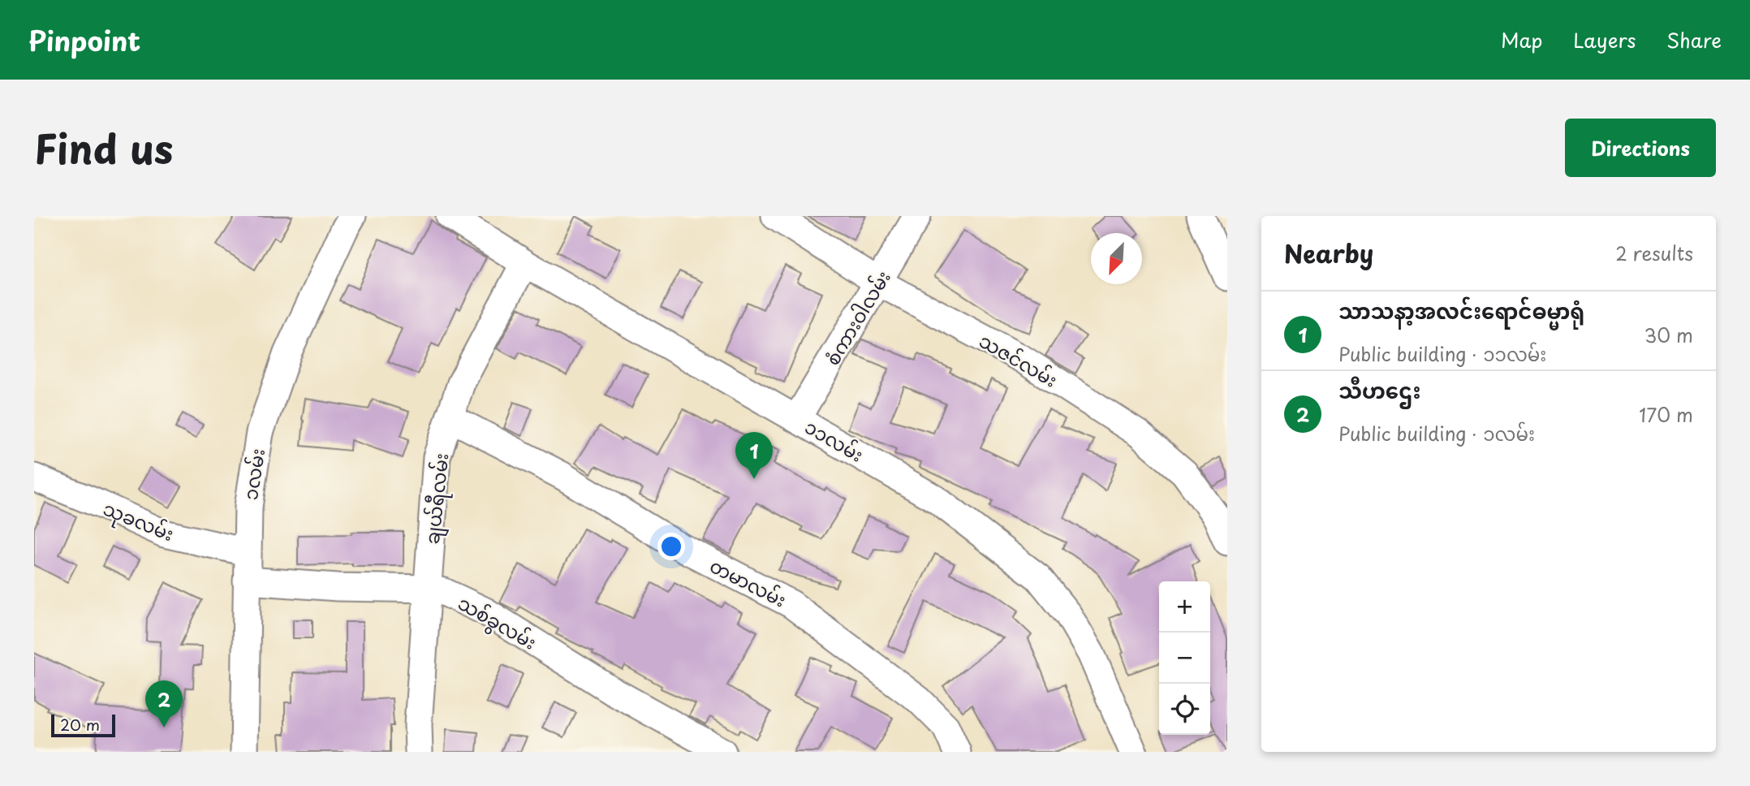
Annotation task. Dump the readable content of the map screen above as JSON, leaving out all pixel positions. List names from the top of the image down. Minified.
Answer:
{"streets":{"street":["စံကားဝါလမ်း","သဇင်လမ်း","၁၁လမ်း","၁လမ်း","ချယ်ရီလမ်း","သုခလမ်း","တမာလမ်း","သစ်ခွလမ်း"]},"crossings":[["စံကားဝါလမ်း","သဇင်လမ်း"],["စံကားဝါလမ်း","၁၁လမ်း"],["၁၁လမ်း","ချယ်ရီလမ်း"],["၁လမ်း","သုခလမ်း"],["၁လမ်း","သစ်ခွလမ်း"],["ချယ်ရီလမ်း","တမာလမ်း"],["ချယ်ရီလမ်း","သစ်ခွလမ်း"]],"scale_bar":"20 m","north":"bottom left","page":{"header":"Pinpoint","nav":["Map","Layers","Share"],"title":"Find us","buttons":"Directions","heading":["Nearby","2 results"],"list":[{"mark":"1","name":"သာသနာ့အလင်းရောင်ဓမ္မာရုံ","note":"Public building · ၁၁လမ်း","value":"30 m"},{"mark":"2","name":"သီဟဌေး","note":"Public building · ၁လမ်း","value":"170 m"}],"pins":["1","2"],"map_buttons":["+","−"],"scale":"20 m"}}
